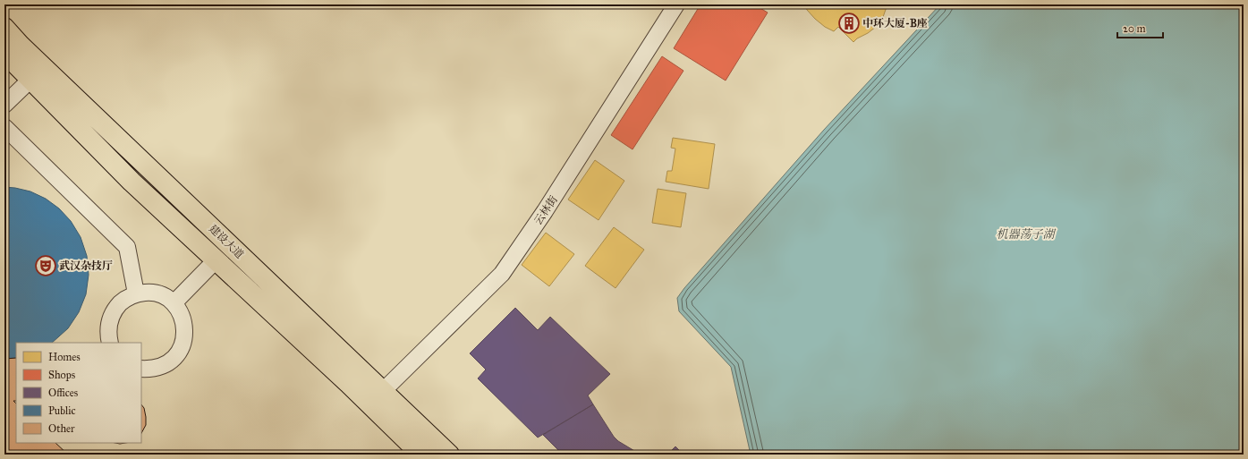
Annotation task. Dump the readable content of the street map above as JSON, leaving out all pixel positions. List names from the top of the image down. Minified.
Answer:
{"streets":{"main road":["建设大道"],"street":["云林街"]},"crossings":[["云林街","建设大道"]],"water":["机器荡子湖"],"places":{"building":["中环大厦-B座"],"theatre":["武汉杂技厅"]},"legend":["Homes","Shops","Offices","Public","Other"],"scale_bar":"20 m"}
